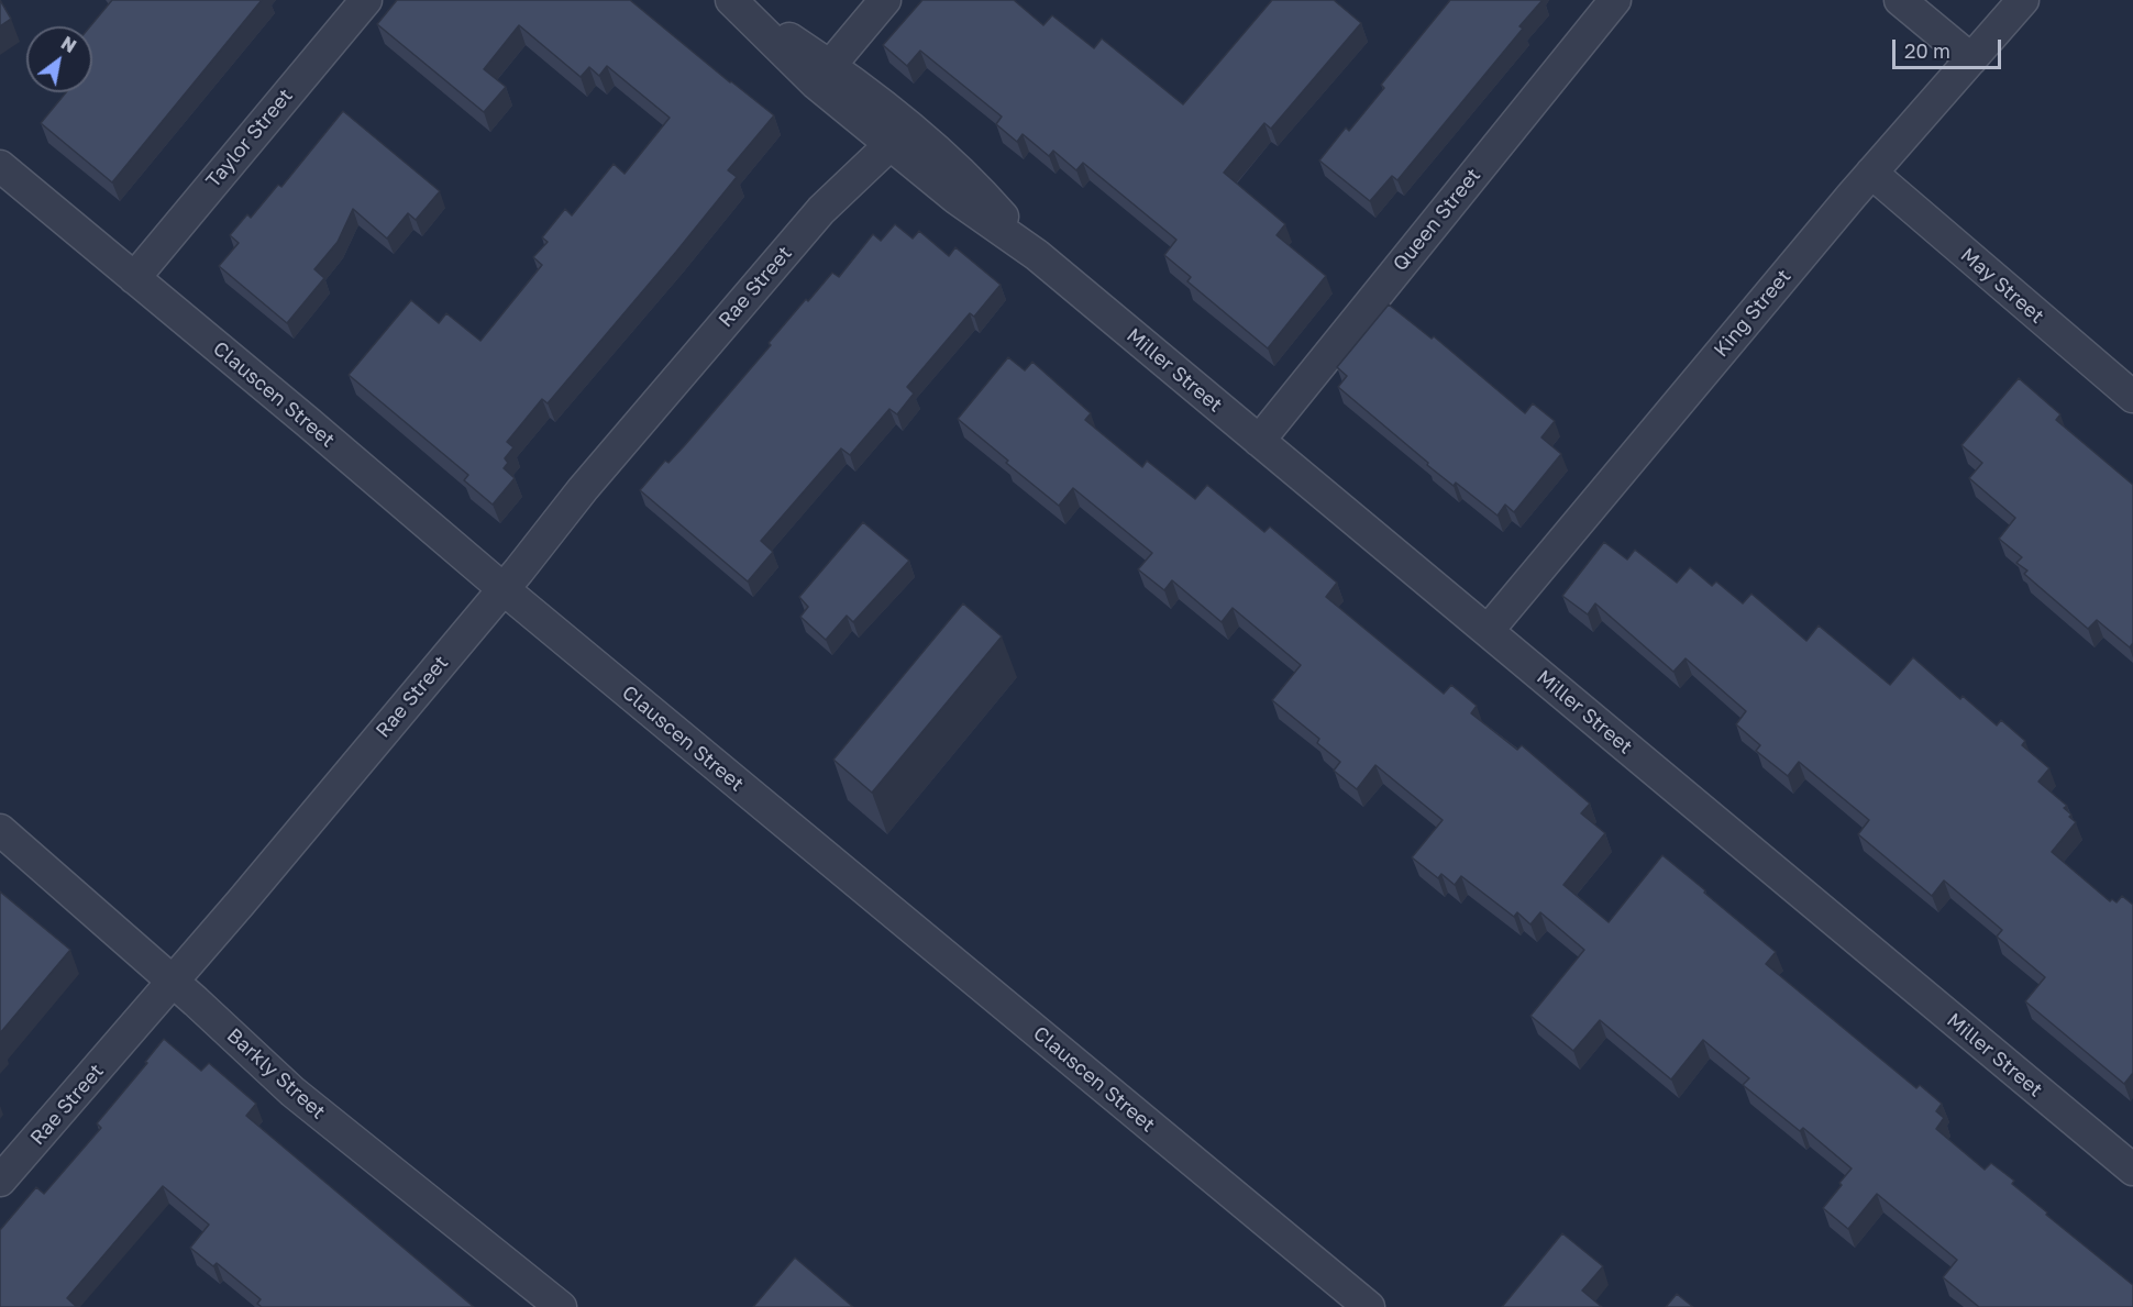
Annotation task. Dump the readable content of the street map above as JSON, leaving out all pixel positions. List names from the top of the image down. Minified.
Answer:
{"streets":{"street":["Taylor Street","Queen Street","May Street","Rae Street","King Street","Miller Street","Clauscen Street","Barkly Street"]},"crossings":[["Taylor Street","Clauscen Street"],["Queen Street","Miller Street"],["May Street","King Street"],["Rae Street","Miller Street"],["Rae Street","Clauscen Street"],["Rae Street","Barkly Street"],["King Street","Miller Street"]],"scale_bar":"20 m","north":"top right"}
